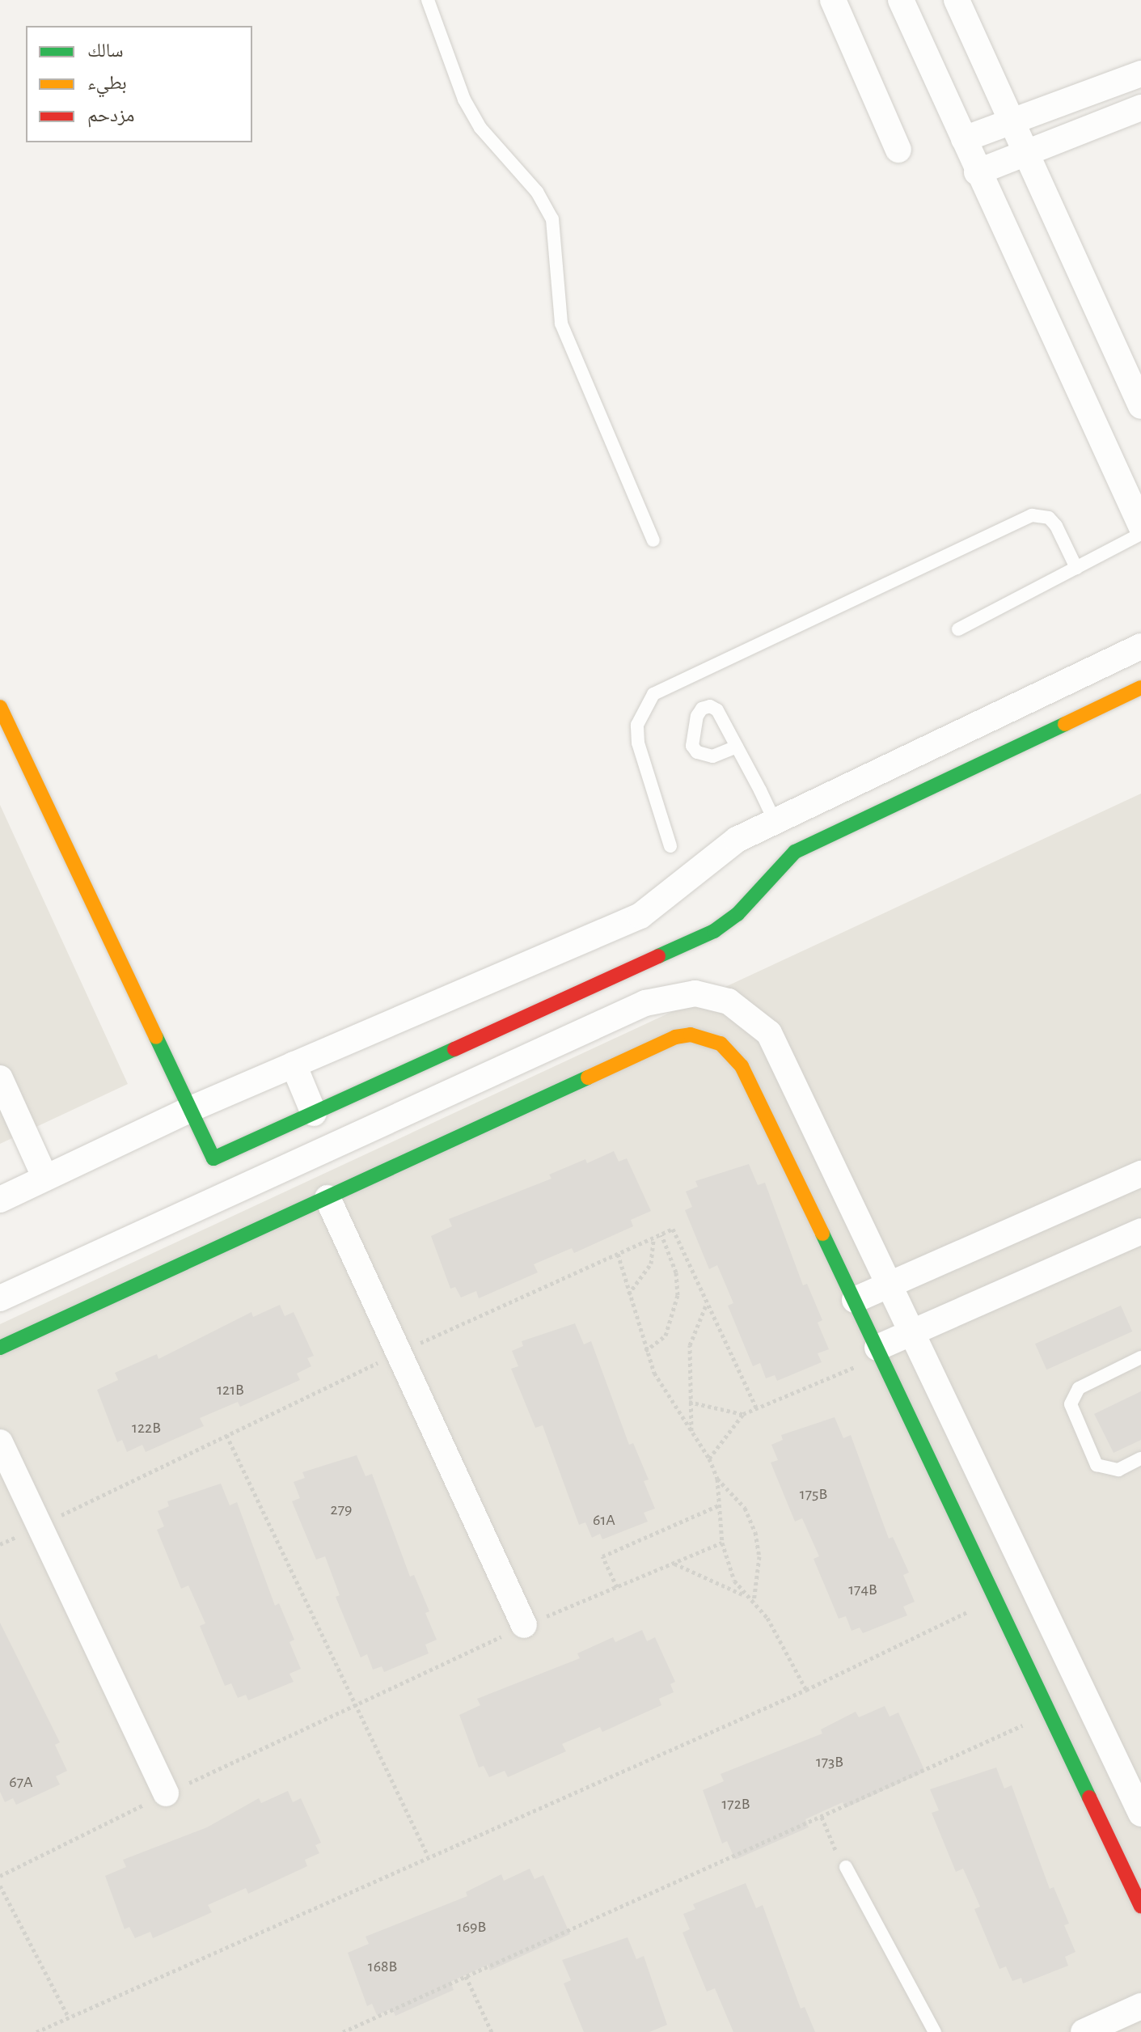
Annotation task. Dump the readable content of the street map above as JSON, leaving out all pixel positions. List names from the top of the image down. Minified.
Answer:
{"house_numbers":["121B","122B","175B","279","61A","174B","173B","67A","172B","169B","168B"],"legend":["سالك","بطيء","مزدحم"]}
